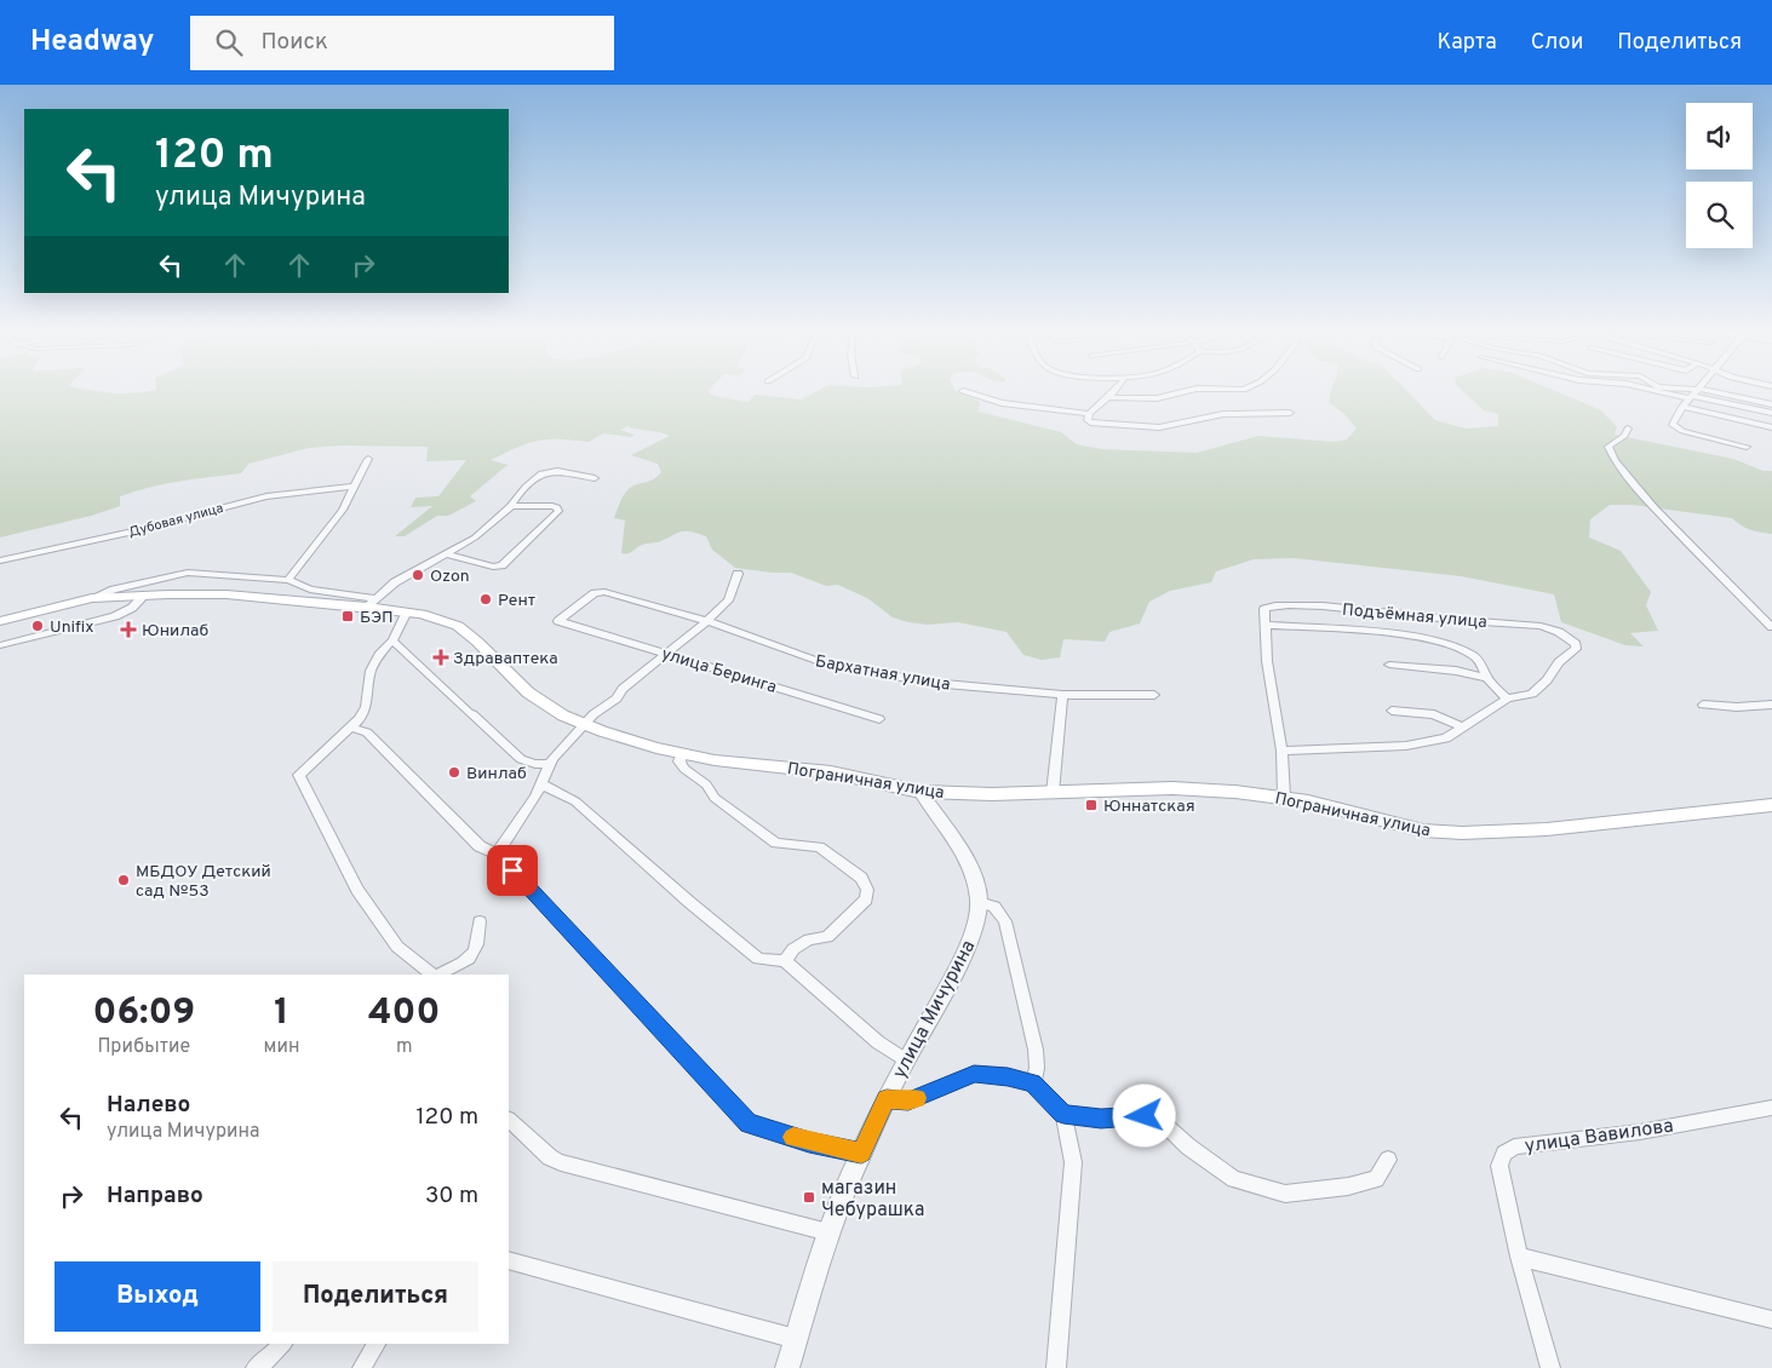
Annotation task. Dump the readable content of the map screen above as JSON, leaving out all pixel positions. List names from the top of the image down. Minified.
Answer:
{"streets":{"main road":["Пограничная улица"],"street":["Дубовая улица","Подъёмная улица","улица Беринга","Бархатная улица","улица Мичурина","улица Вавилова"]},"crossings":[["улица Беринга","Бархатная улица"],["Пограничная улица","улица Мичурина"]],"places":{"other":["Ozon","Рент","Unifix","Винлаб","МБДОУ Детский сад №53"],"transit":["БЭП","Юннатская","магазин Чебурашка"],"health":["Юнилаб","Здраваптека"]},"page":{"header":"Headway","search":"Поиск","nav":["Карта","Слои","Поделиться"],"turn":["120 m","улица Мичурина"],"eta":["06:09","Прибытие","1","мин","400","m"],"list":[{"name":"Налево","note":"улица Мичурина","value":"120 m"},{"name":"Направо","value":"30 m"}],"buttons":["Выход","Поделиться"]}}
